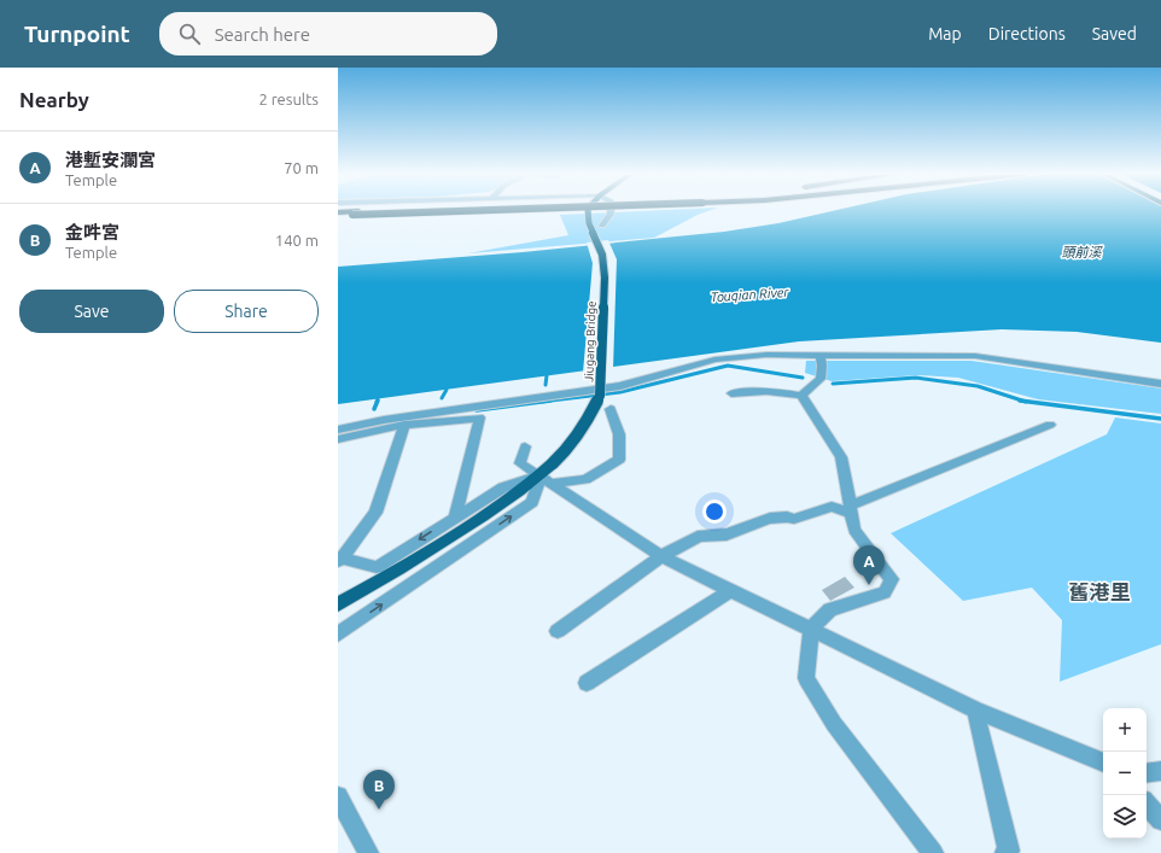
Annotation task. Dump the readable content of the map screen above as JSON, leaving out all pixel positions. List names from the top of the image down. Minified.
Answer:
{"streets":{"main road":["Jiugang Bridge"]},"districts":["舊港里"],"water":["頭前溪","Touqian River"],"page":{"header":"Turnpoint","search":"Search here","nav":["Map","Directions","Saved"],"heading":["Nearby","2 results"],"list":[{"mark":"A","name":"港塹安瀾宮","note":"Temple","value":"70 m"},{"mark":"B","name":"金吽宮","note":"Temple","value":"140 m"}],"buttons":["Save","Share"],"pins":["A","B"],"map_buttons":["+","−"]}}
